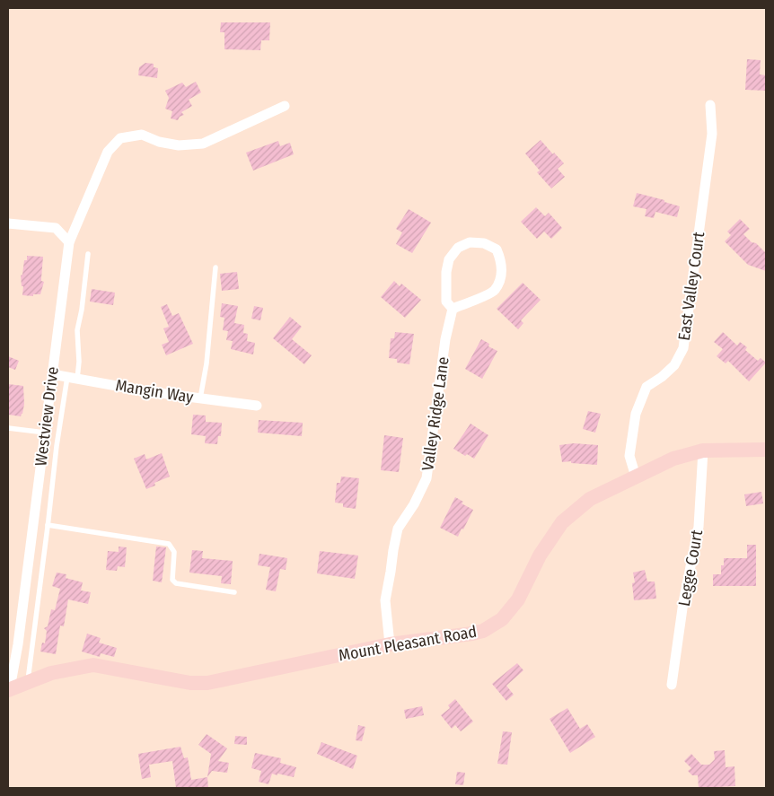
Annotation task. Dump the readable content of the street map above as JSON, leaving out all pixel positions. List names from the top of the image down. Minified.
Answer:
{"streets":{"street":["East Valley Court","Mangin Way","Valley Ridge Lane","Westview Drive","Legge Court","Mount Pleasant Road"]},"crossings":[["East Valley Court","Mount Pleasant Road"],["Mangin Way","Westview Drive"],["Valley Ridge Lane","Mount Pleasant Road"],["Westview Drive","Mount Pleasant Road"],["Legge Court","Mount Pleasant Road"]]}
